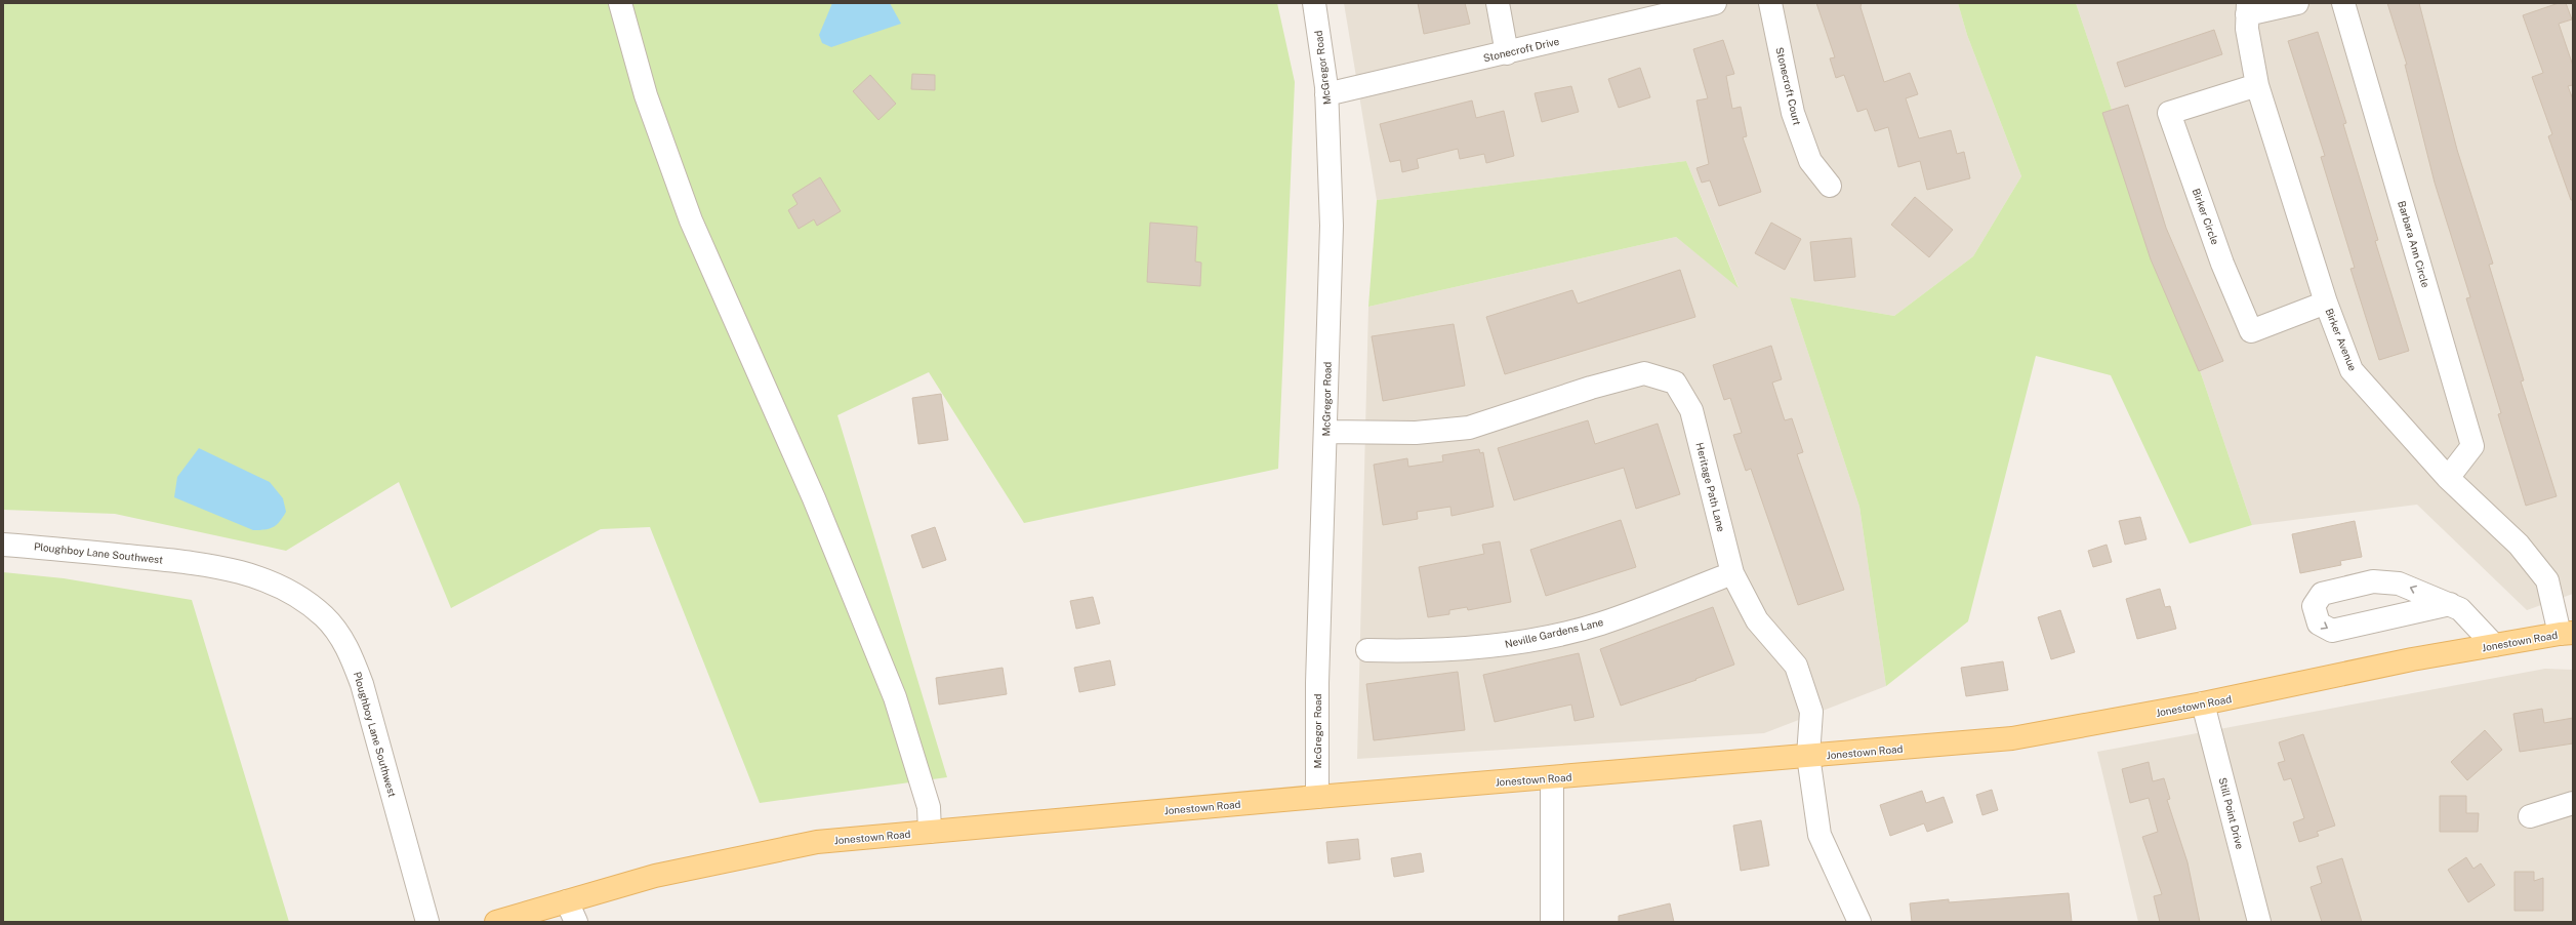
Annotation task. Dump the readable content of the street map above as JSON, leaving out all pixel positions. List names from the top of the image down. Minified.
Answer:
{"streets":{"main road":["Jonestown Road"],"street":["Stonecroft Drive","McGregor Road","Stonecroft Court","Birker Circle","Barbara Ann Circle","Birker Avenue","Heritage Path Lane","Ploughboy Lane Southwest","Neville Gardens Lane","Still Point Drive"]},"crossings":[["Stonecroft Drive","McGregor Road"],["McGregor Road","Heritage Path Lane"],["McGregor Road","Jonestown Road"],["Birker Circle","Birker Avenue"],["Barbara Ann Circle","Birker Avenue"],["Birker Avenue","Jonestown Road"],["Heritage Path Lane","Neville Gardens Lane"],["Heritage Path Lane","Jonestown Road"],["Jonestown Road","Still Point Drive"]]}
